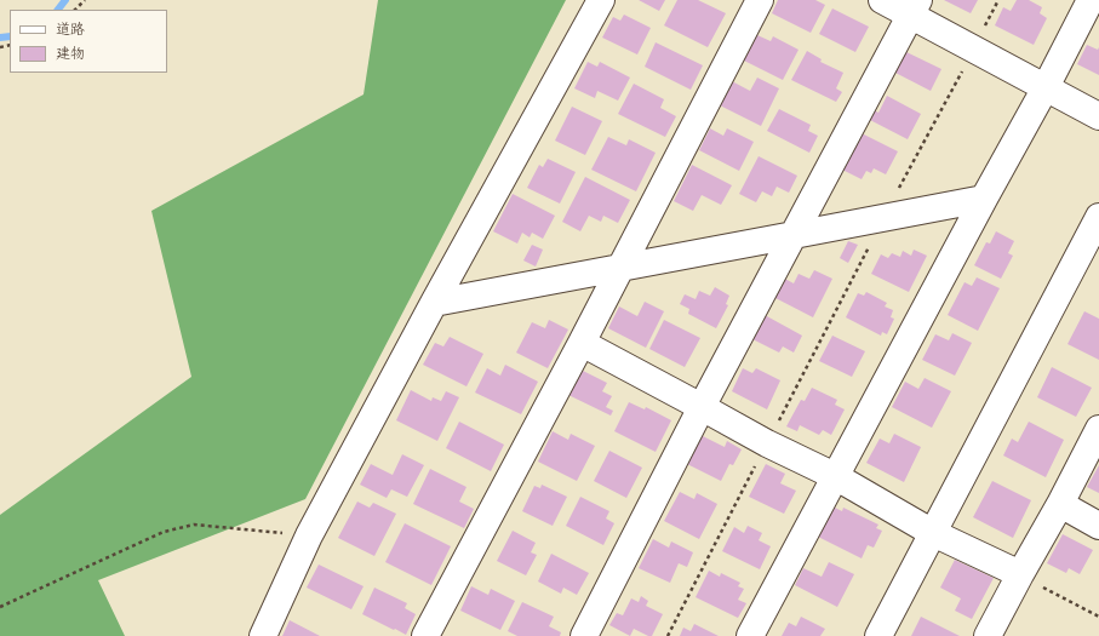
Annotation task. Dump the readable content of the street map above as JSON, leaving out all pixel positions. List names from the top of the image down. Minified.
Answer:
{"legend":["道路","建物"]}
